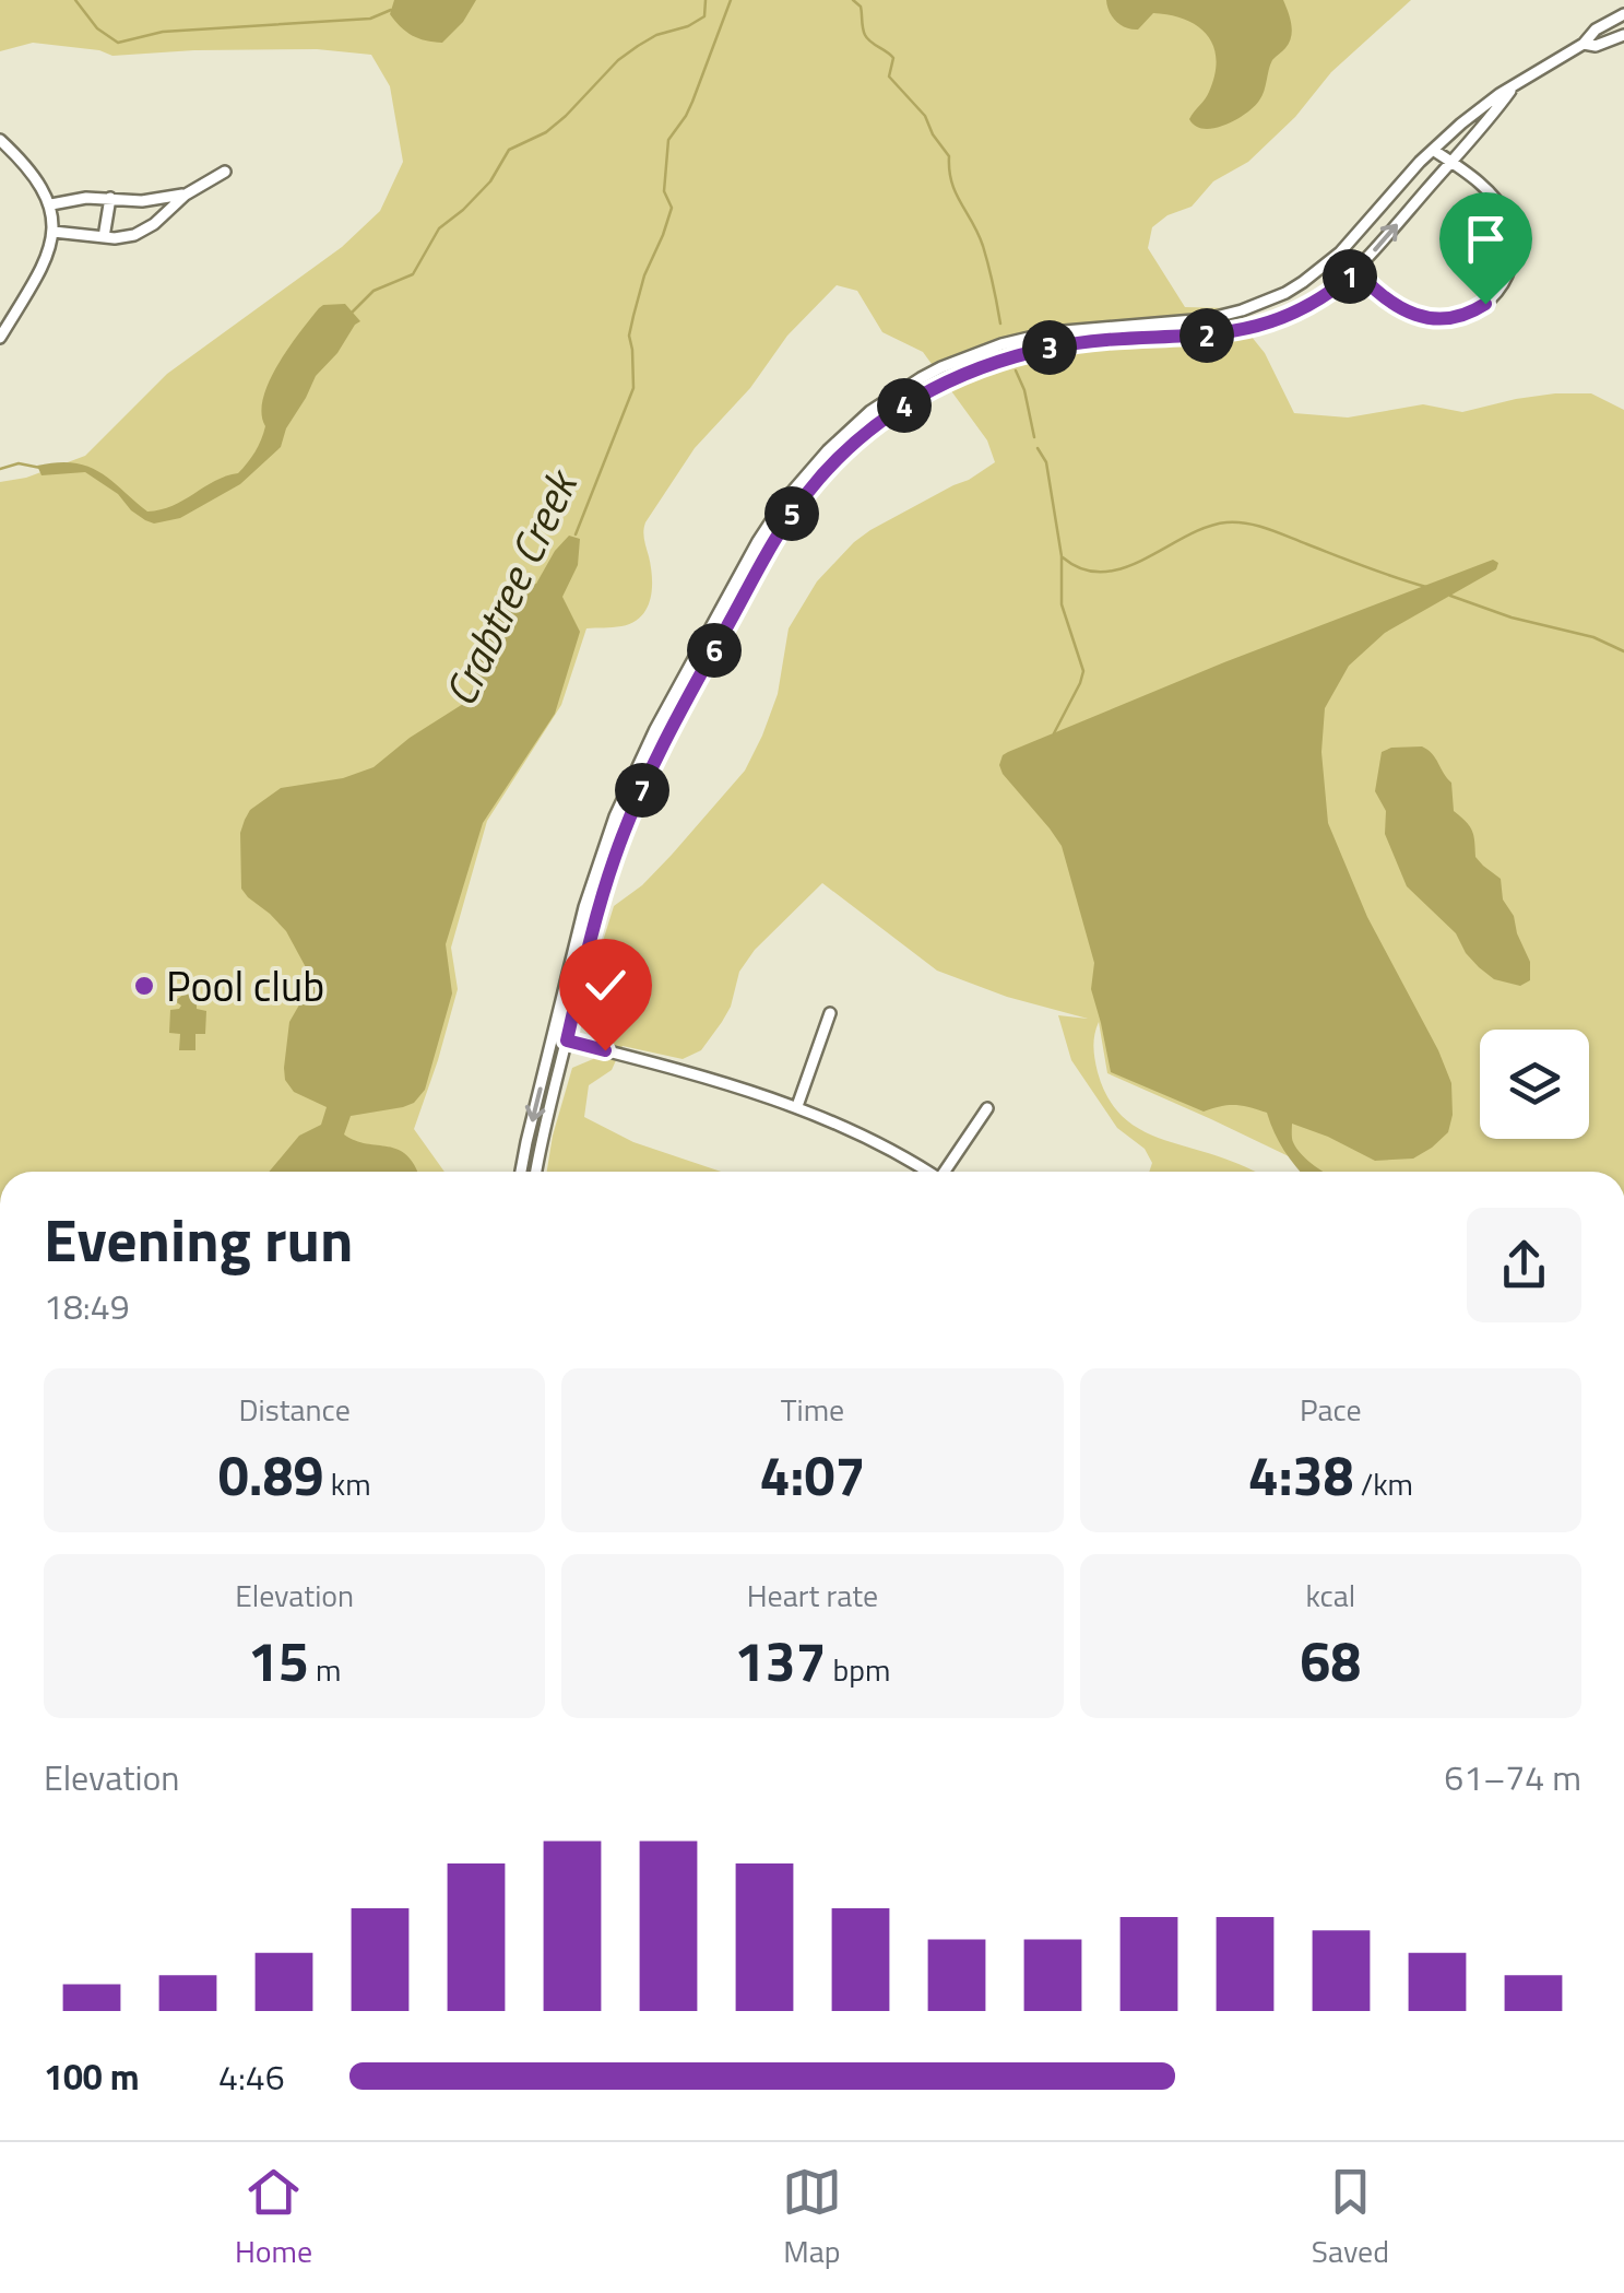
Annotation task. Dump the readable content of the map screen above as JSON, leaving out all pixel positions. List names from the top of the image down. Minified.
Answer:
{"water":["Crabtree Creek"],"places":["Pool club"],"page":{"pins":["1","2","3","4","5","6","7"],"heading":["Evening run","18:49"],"stats":[["Distance","0.89 km"],["Time","4:07"],["Pace","4:38 /km"],["Elevation","15 m"],["Heart rate","137 bpm"],["kcal","68"]],"chart":["Elevation","61–74 m"],"list":[{"name":"100 m","note":"4:46"}],"tabs":["Home","Map","Saved"]}}
